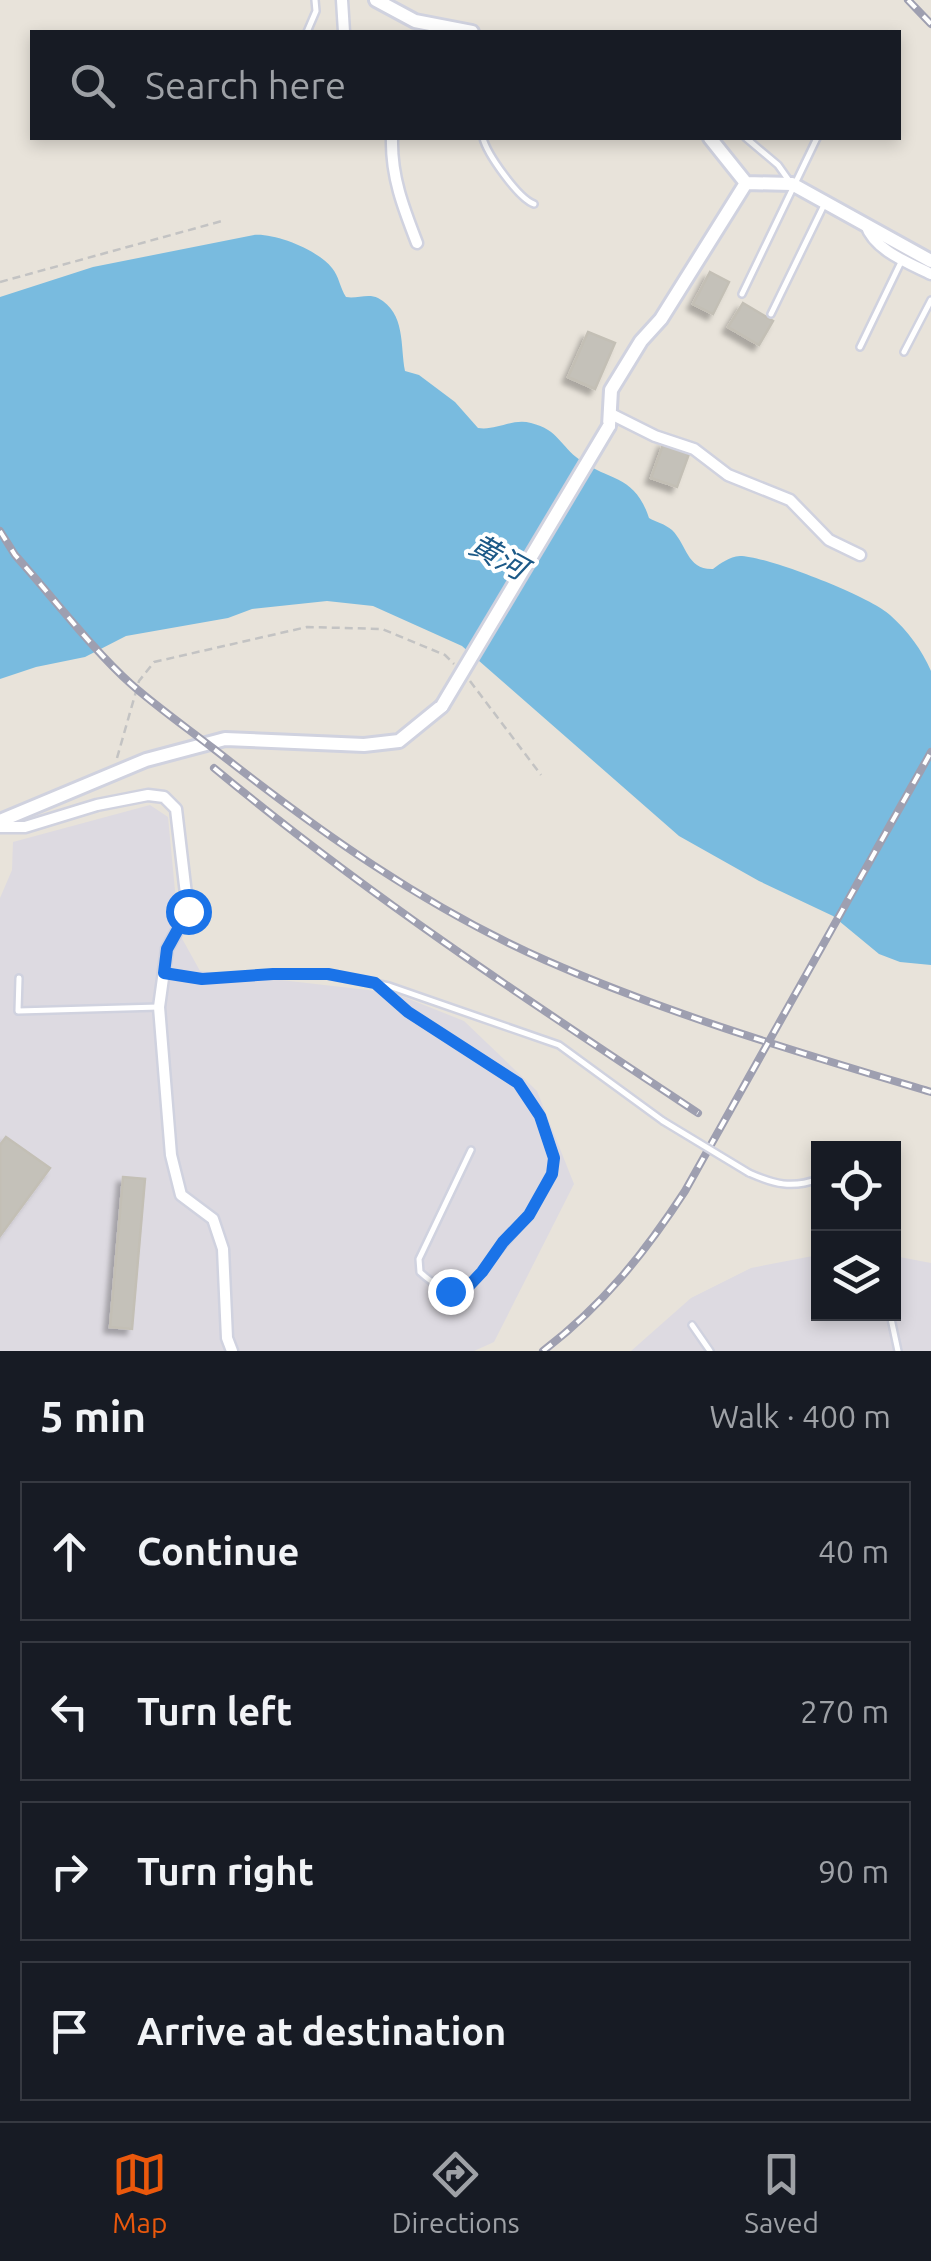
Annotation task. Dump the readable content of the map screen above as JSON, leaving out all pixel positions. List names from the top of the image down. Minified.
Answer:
{"water":["黄河"],"page":{"search":"Search here","heading":["5 min","Walk · 400 m"],"list":[["Continue","40 m"],["Turn left","270 m"],["Turn right","90 m"],"Arrive at destination"],"nav":["Map","Directions","Saved"]}}
